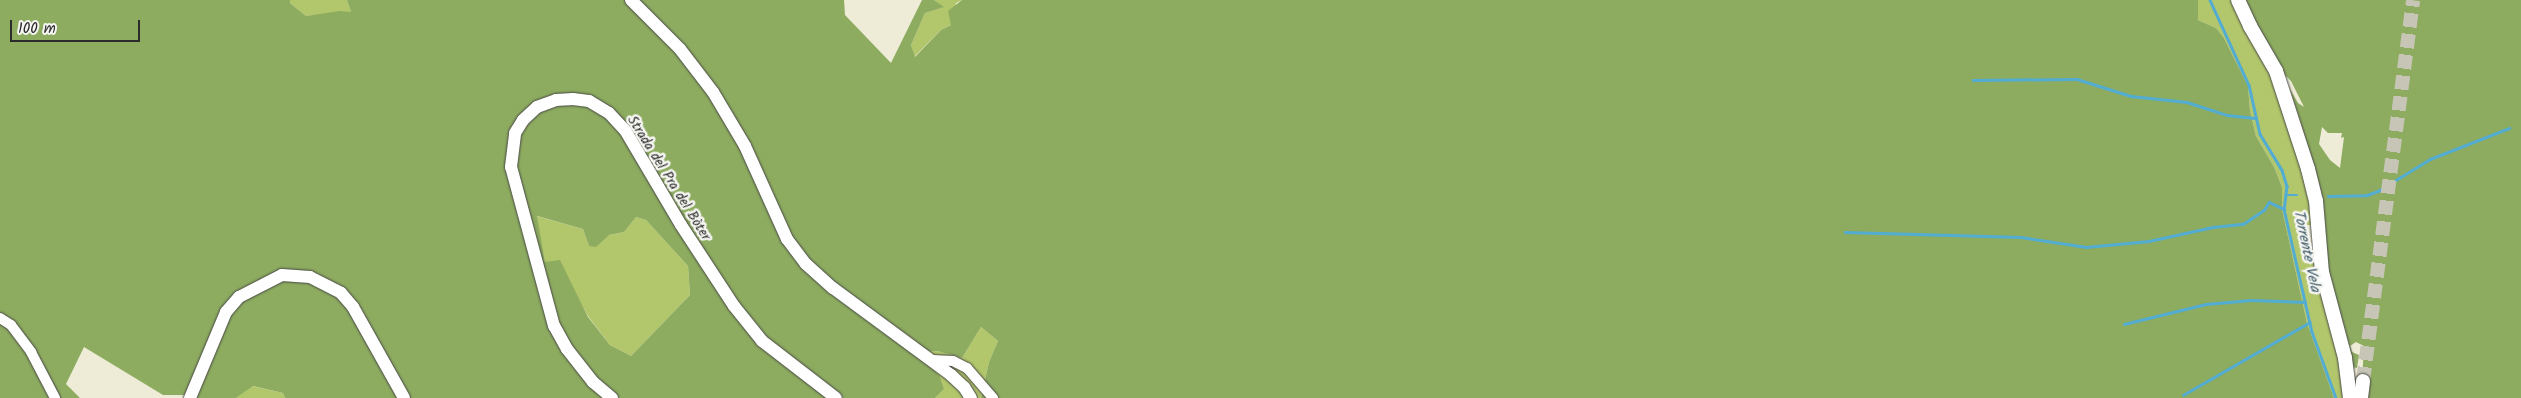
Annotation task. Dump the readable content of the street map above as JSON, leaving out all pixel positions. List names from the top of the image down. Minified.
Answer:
{"streets":{"main road":["Strada del Pra del Bòter"]},"water":["Torrente Vela"],"scale_bar":"100 m"}
